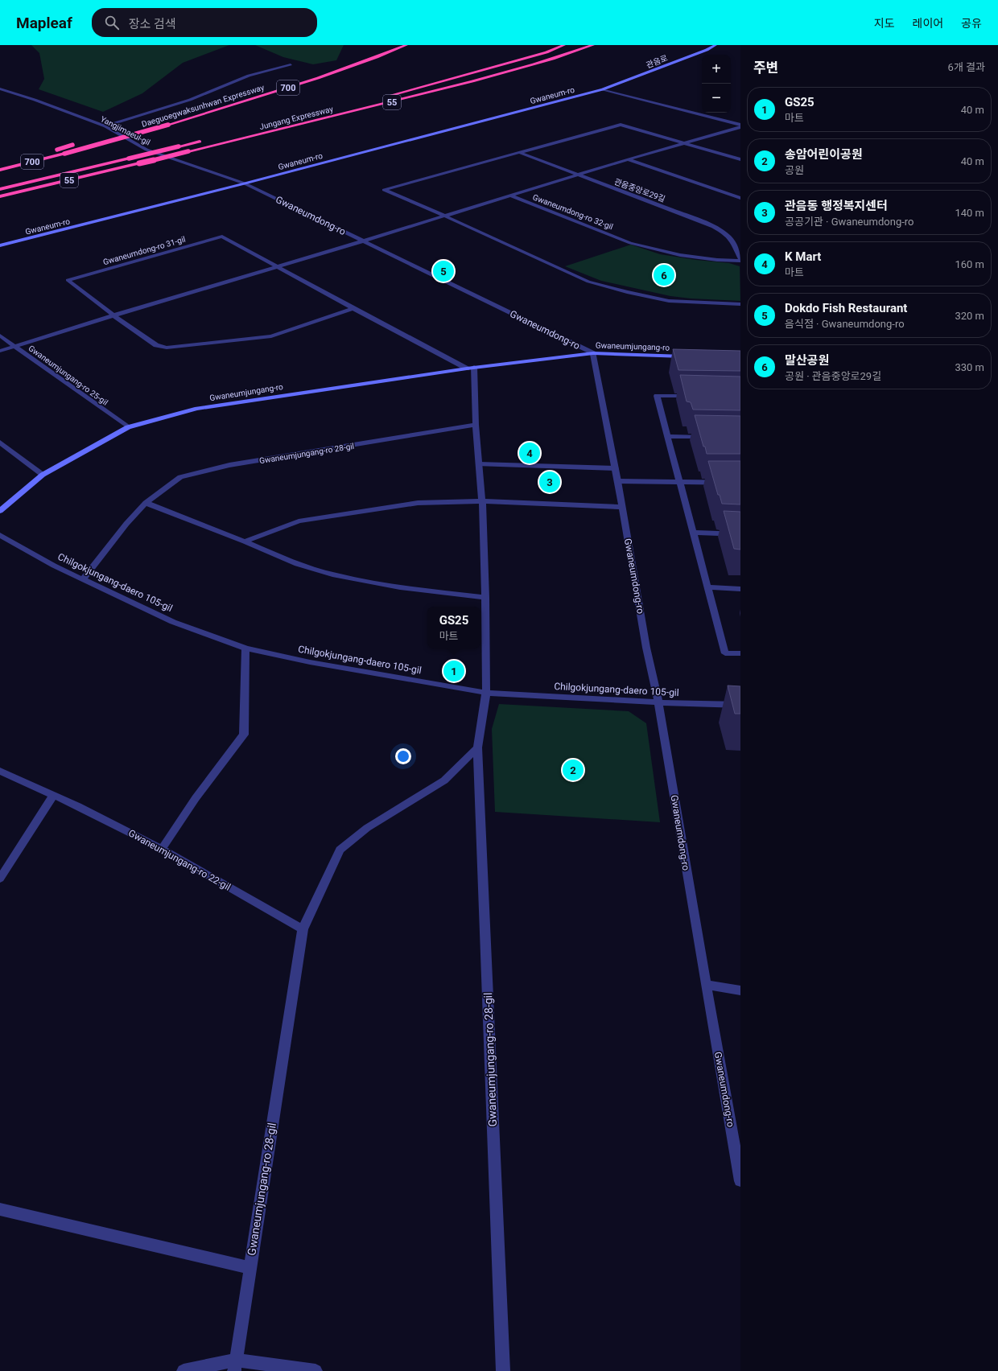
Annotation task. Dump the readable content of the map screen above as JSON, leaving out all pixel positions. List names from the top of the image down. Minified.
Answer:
{"streets":{"highway":["700","55","Daeguoegwaksunhwan Expressway","Jungang Expressway"],"main road":["관음로","Gwaneum-ro","Gwaneumjungang-ro"],"street":["Yangjimaeul-gil","관음중앙로29길","Gwaneumdong-ro 32-gil","Gwaneumdong-ro","Gwaneumdong-ro 31-gil","Gwaneumjungang-ro 25-gil","Gwaneumjungang-ro 28-gil","Chilgokjungang-daero 105-gil","Gwaneumjungang-ro 22-gil"]},"crossings":[["관음로","Gwaneum-ro"],["Gwaneum-ro","Yangjimaeul-gil"],["Gwaneum-ro","Gwaneumdong-ro"],["Yangjimaeul-gil","Gwaneumdong-ro"],["관음중앙로29길","Gwaneumdong-ro 32-gil"],["Gwaneumdong-ro 32-gil","Gwaneumdong-ro"],["Gwaneumdong-ro","Gwaneumjungang-ro"],["Gwaneumdong-ro","Chilgokjungang-daero 105-gil"],["Gwaneumjungang-ro","Gwaneumjungang-ro 25-gil"],["Gwaneumjungang-ro","Gwaneumjungang-ro 28-gil"],["Gwaneumjungang-ro 28-gil","Chilgokjungang-daero 105-gil"],["Gwaneumjungang-ro 28-gil","Gwaneumjungang-ro 22-gil"]],"page":{"header":"Mapleaf","search":"장소 검색","nav":["지도","레이어","공유"],"heading":["주변","6개 결과"],"map_buttons":["+","−"],"list":[{"mark":"1","name":"GS25","note":"마트","value":"40 m"},{"mark":"2","name":"송암어린이공원","note":"공원","value":"40 m"},{"mark":"3","name":"관음동 행정복지센터","note":"공공기관 · Gwaneumdong-ro","value":"140 m"},{"mark":"4","name":"K Mart","note":"마트","value":"160 m"},{"mark":"5","name":"Dokdo Fish Restaurant","note":"음식점 · Gwaneumdong-ro","value":"320 m"},{"mark":"6","name":"말산공원","note":"공원 · 관음중앙로29길","value":"330 m"}],"pins":["5","6","4","3","1","2"],"popup":["GS25","마트"]}}
